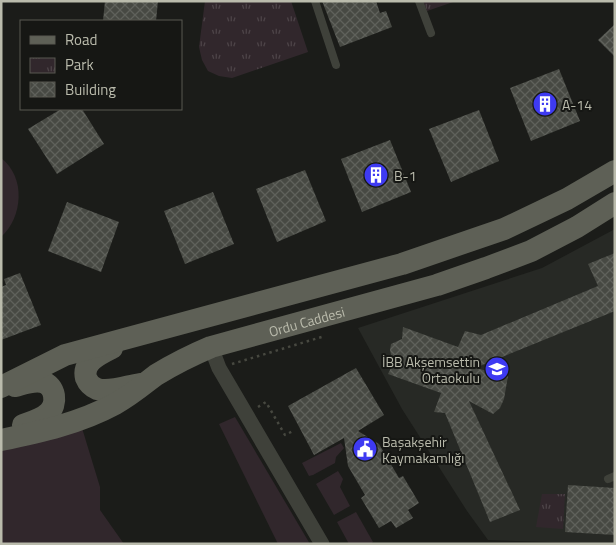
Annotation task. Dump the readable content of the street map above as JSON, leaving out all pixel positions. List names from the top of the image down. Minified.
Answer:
{"streets":{"main road":["Ordu Caddesi"]},"places":{"building":["A-14","B-1"],"school or university":["İBB Akşemsettin Ortaokulu"],"public building":["Başakşehir Kaymakamlığı"]},"legend":["Road","Park","Building"]}
